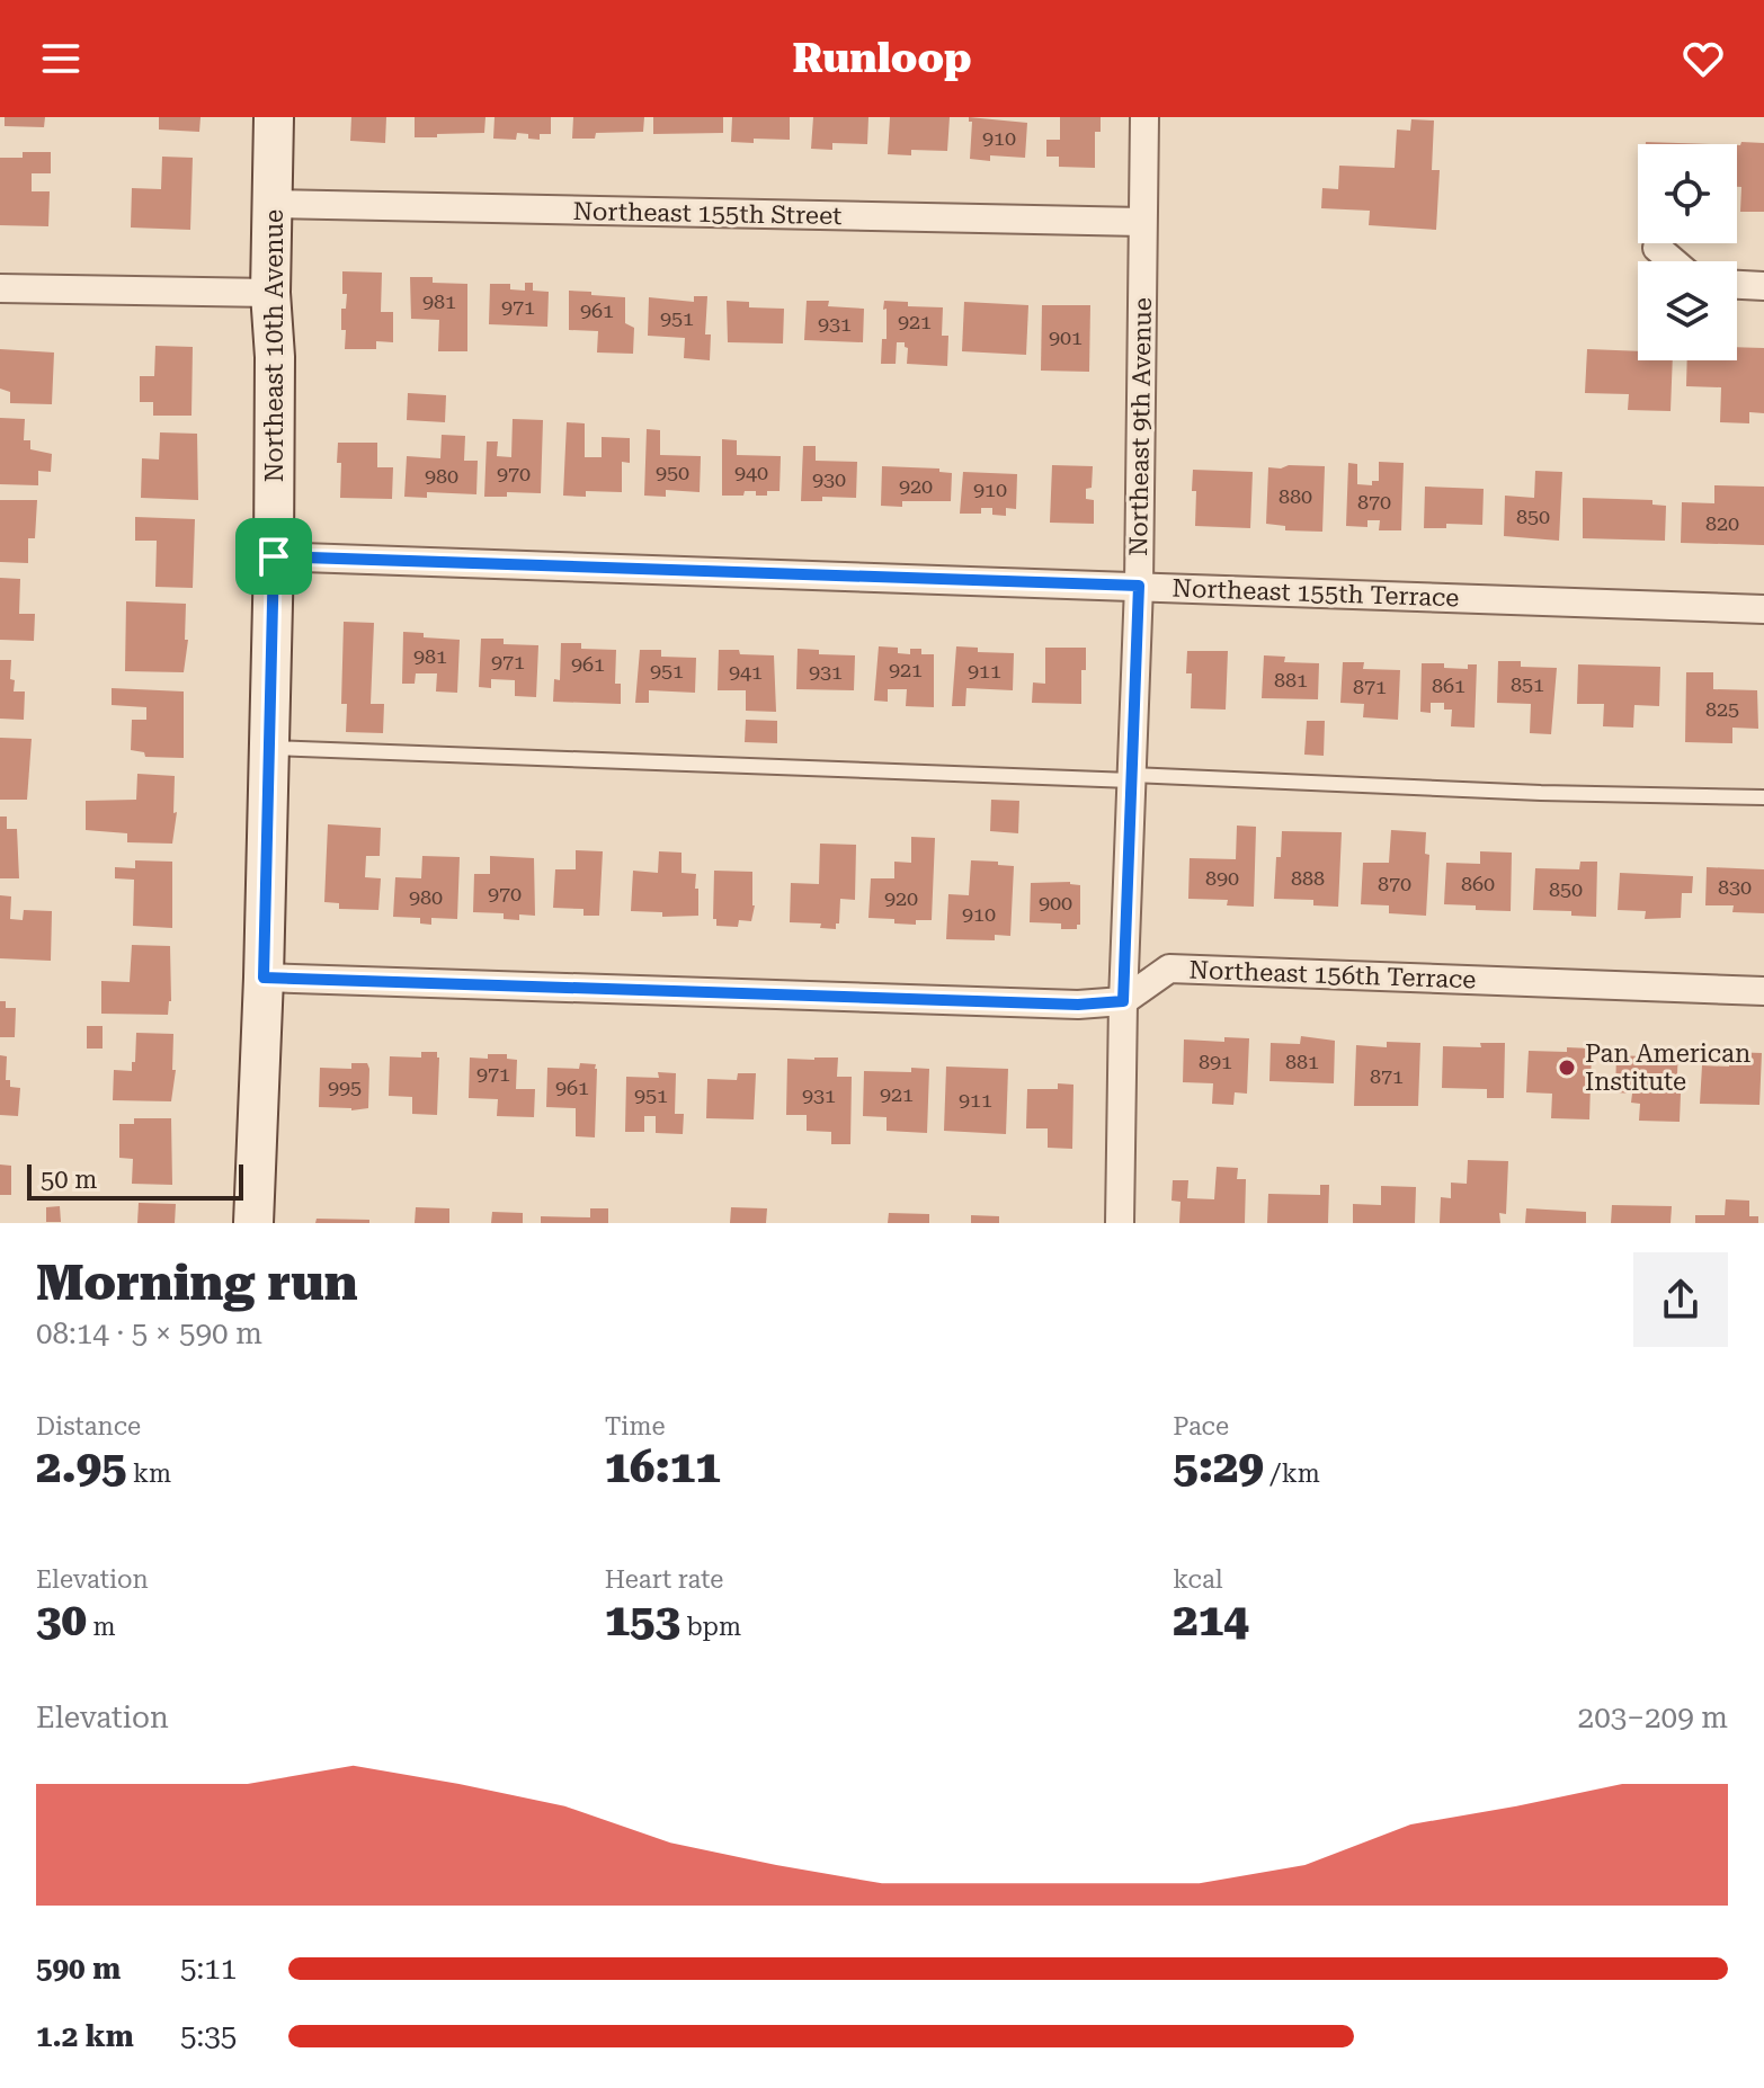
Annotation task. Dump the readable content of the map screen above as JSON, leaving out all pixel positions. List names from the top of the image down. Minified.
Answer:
{"streets":{"street":["Northeast 155th Street","Northeast 10th Avenue","Northeast 9th Avenue","Northeast 155th Terrace","Northeast 156th Terrace"]},"crossings":[["Northeast 155th Street","Northeast 10th Avenue"],["Northeast 155th Street","Northeast 9th Avenue"],["Northeast 10th Avenue","Northeast 155th Terrace"],["Northeast 9th Avenue","Northeast 155th Terrace"],["Northeast 9th Avenue","Northeast 156th Terrace"]],"places":["Pan American Institute"],"house_numbers":["910","981","971","961","951","921","931","901","950","940","970","980","930","920","910","880","870","850","820","981","971","961","921","951","911","941","931","881","851","861","871","825","890","888","870","860","830","850","970","980","920","900","910","891","881","971","871","995","961","921","951","931","911"],"scale_bar":"50 m","page":{"header":"Runloop","scale":"50 m","heading":["Morning run","08:14 · 5 × 590 m"],"stats":[["Distance","2.95 km"],["Time","16:11"],["Pace","5:29 /km"],["Elevation","30 m"],["Heart rate","153 bpm"],["kcal","214"]],"chart":["Elevation","203–209 m"],"list":[{"name":"590 m","note":"5:11"},{"name":"1.2 km","note":"5:35"}]}}
